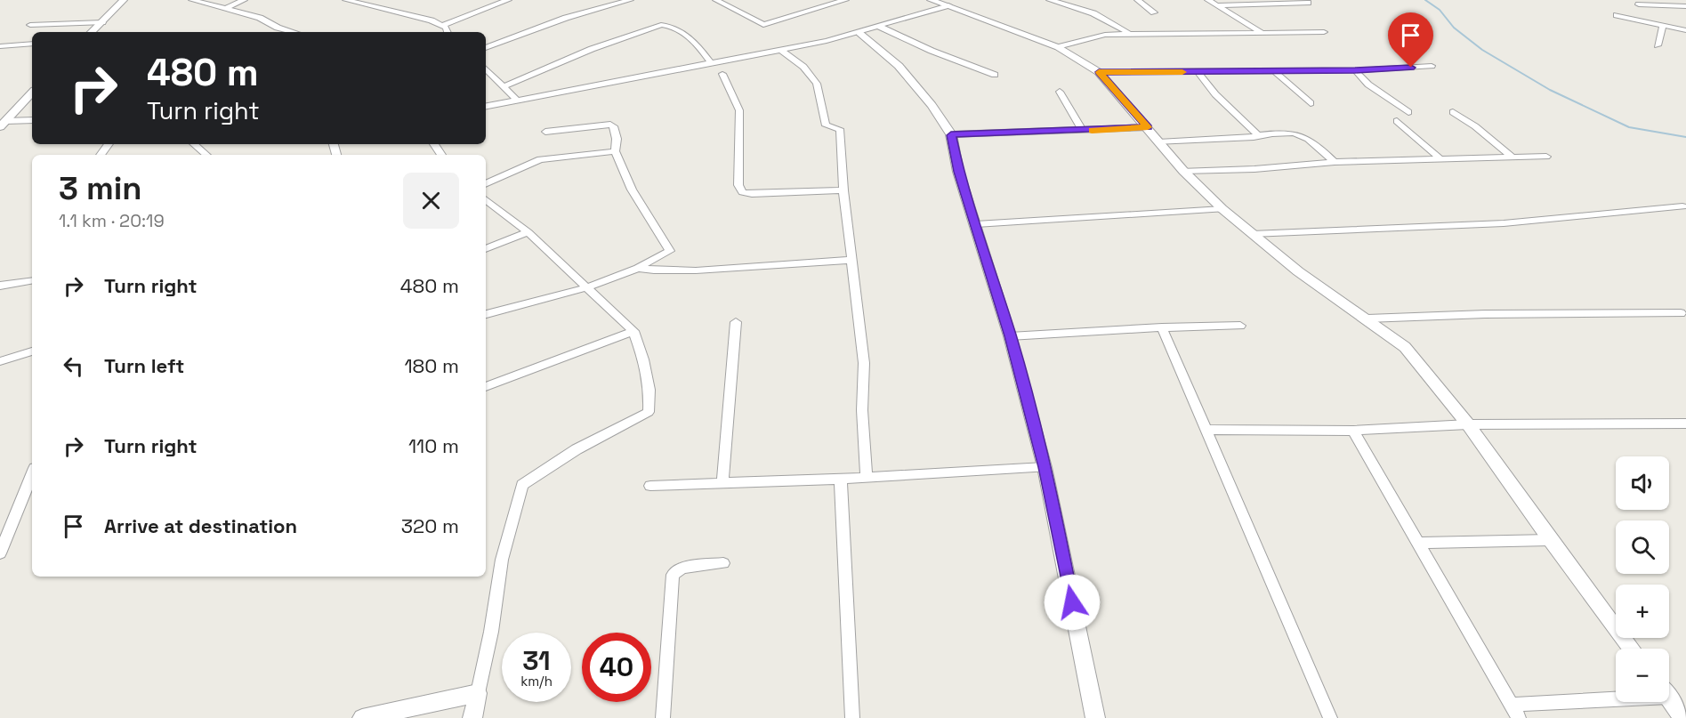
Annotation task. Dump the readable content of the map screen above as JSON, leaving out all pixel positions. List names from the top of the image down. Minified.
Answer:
{"page":{"turn":["480 m","Turn right"],"heading":["3 min","1.1 km · 20:19"],"list":[{"name":"Turn right","value":"480 m"},{"name":"Turn left","value":"180 m"},{"name":"Turn right","value":"110 m"},{"name":"Arrive at destination","value":"320 m"}],"map_buttons":["+","−"],"speed":"31 km/h","limit":"40"}}
